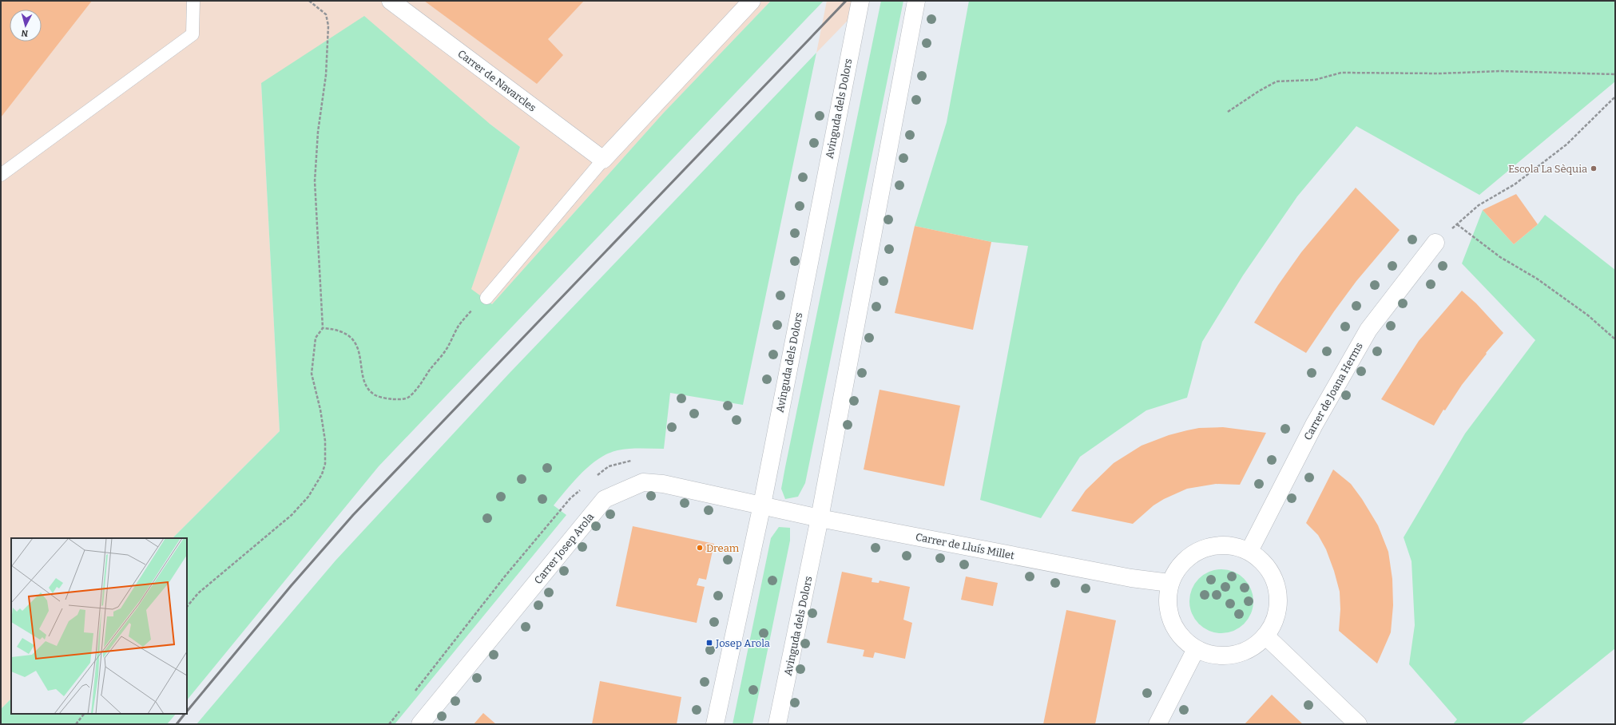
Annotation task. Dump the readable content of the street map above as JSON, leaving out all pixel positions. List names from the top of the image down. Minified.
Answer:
{"streets":{"street":["Carrer de Navarcles","Avinguda dels Dolors","Carrer de Joana Herms","Carrer de Lluís Millet","Carrer Josep Arola"]},"crossings":[["Avinguda dels Dolors","Carrer de Lluís Millet"],["Avinguda dels Dolors","Carrer Josep Arola"],["Carrer de Joana Herms","Carrer de Lluís Millet"],["Carrer de Lluís Millet","Carrer Josep Arola"]],"places":{"other":["Escola La Sèquia","Dream"],"transit":["Josep Arola"]},"north":"bottom"}
